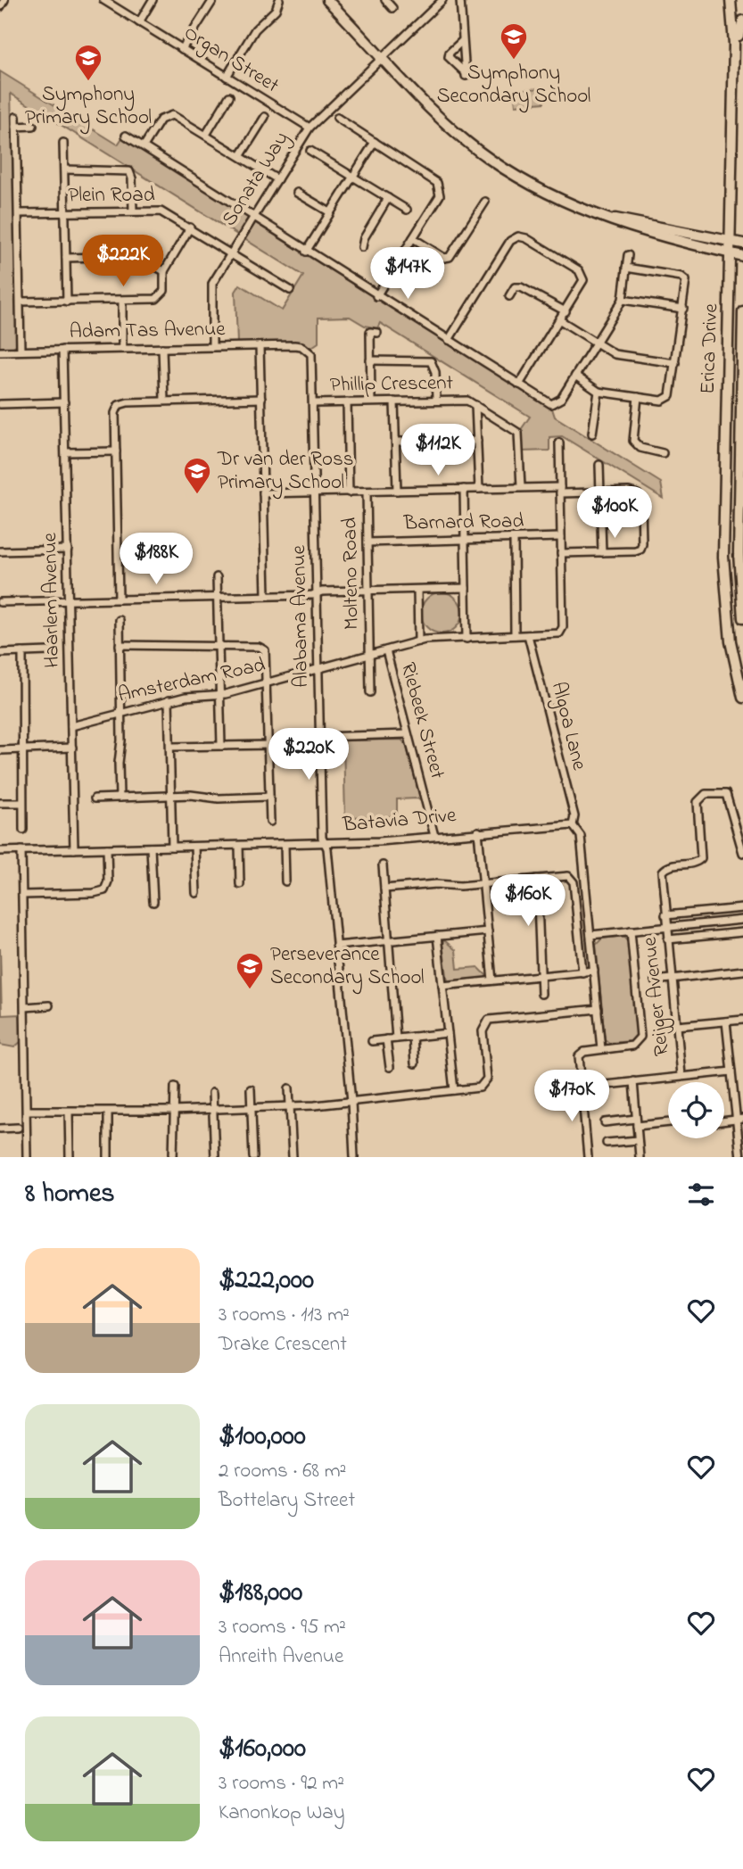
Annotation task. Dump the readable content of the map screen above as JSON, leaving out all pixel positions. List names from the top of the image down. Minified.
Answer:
{"streets":{"main road":["Erica Drive"],"street":["Organ Street","Sonata Way","Plein Road","Adam Tas Avenue","Phillip Crescent","Barnard Road","Molteno Road","Haarlem Avenue","Alabama Avenue","Amsterdam Road","Riebeek Street","Algoa Lane","Batavia Drive","Reijger Avenue"]},"crossings":[["Organ Street","Sonata Way"],["Sonata Way","Plein Road"],["Sonata Way","Adam Tas Avenue"],["Adam Tas Avenue","Haarlem Avenue"],["Adam Tas Avenue","Alabama Avenue"],["Phillip Crescent","Alabama Avenue"],["Barnard Road","Molteno Road"],["Molteno Road","Amsterdam Road"],["Haarlem Avenue","Amsterdam Road"],["Haarlem Avenue","Batavia Drive"],["Alabama Avenue","Amsterdam Road"],["Alabama Avenue","Batavia Drive"],["Amsterdam Road","Riebeek Street"],["Amsterdam Road","Algoa Lane"],["Riebeek Street","Batavia Drive"],["Algoa Lane","Batavia Drive"]],"places":{"school or university":["Symphony Secondary School","Symphony Primary School","Dr van der Ross Primary School","Perseverance Secondary School"]},"page":{"price":["$222K","$147K","$112K","$100K","$188K","$220K","$160K","$170K"],"heading":"8 homes","list":[{"name":"$222,000","note":"3 rooms · 113 m² · Drake Crescent"},{"name":"$100,000","note":"2 rooms · 68 m² · Bottelary Street"},{"name":"$188,000","note":"3 rooms · 95 m² · Anreith Avenue"},{"name":"$160,000","note":"3 rooms · 92 m² · Kanonkop Way"}]}}
